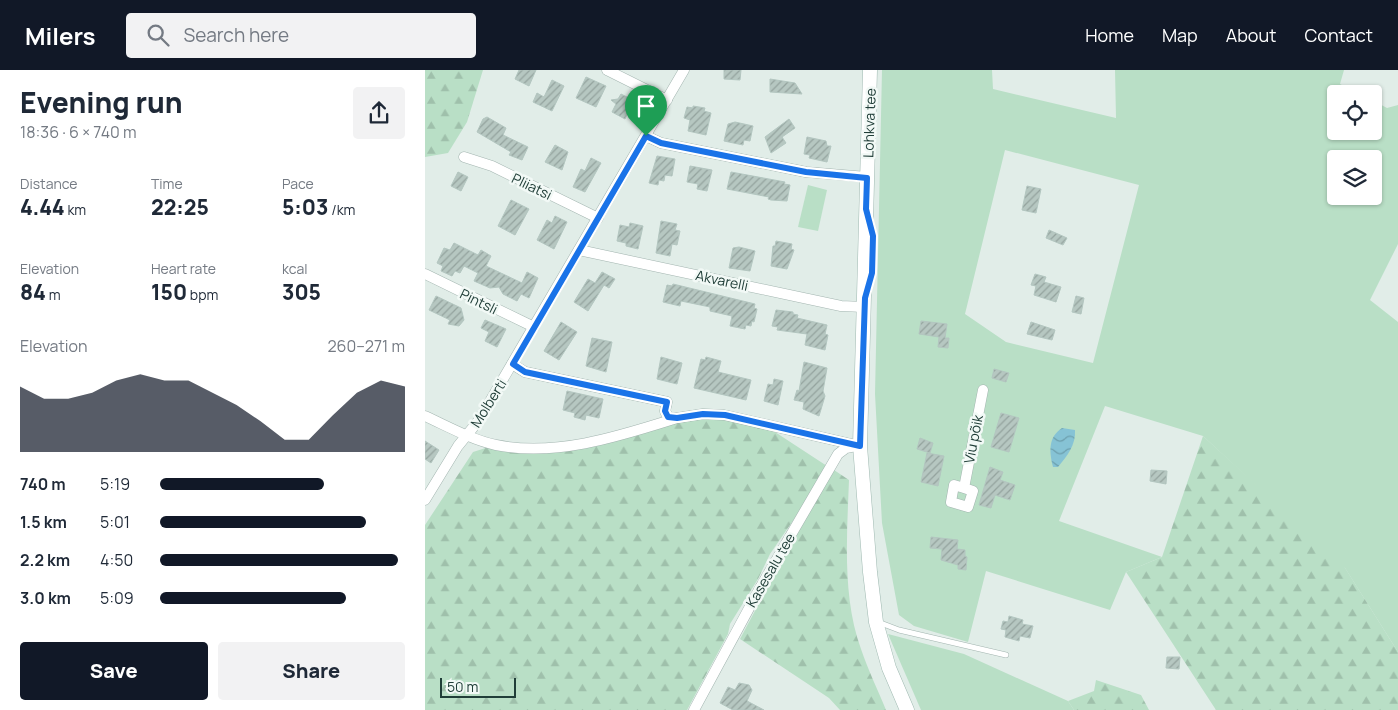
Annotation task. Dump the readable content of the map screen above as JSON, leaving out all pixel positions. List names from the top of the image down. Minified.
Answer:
{"streets":{"street":["Lohkva tee","Pliiatsi","Akvarelli","Pintsli","Molberti","Viu põik","Kasesalu tee"]},"crossings":[["Lohkva tee","Akvarelli"],["Lohkva tee","Kasesalu tee"],["Pliiatsi","Molberti"],["Akvarelli","Molberti"],["Pintsli","Molberti"]],"scale_bar":"50 m","page":{"header":"Milers","search":"Search here","nav":["Home","Map","About","Contact"],"heading":["Evening run","18:36 · 6 × 740 m"],"stats":[["Distance","4.44 km"],["Time","22:25"],["Pace","5:03 /km"],["Elevation","84 m"],["Heart rate","150 bpm"],["kcal","305"]],"chart":["Elevation","260–271 m"],"list":[{"name":"740 m","note":"5:19"},{"name":"1.5 km","note":"5:01"},{"name":"2.2 km","note":"4:50"},{"name":"3.0 km","note":"5:09"}],"buttons":["Save","Share"],"scale":"50 m"}}
